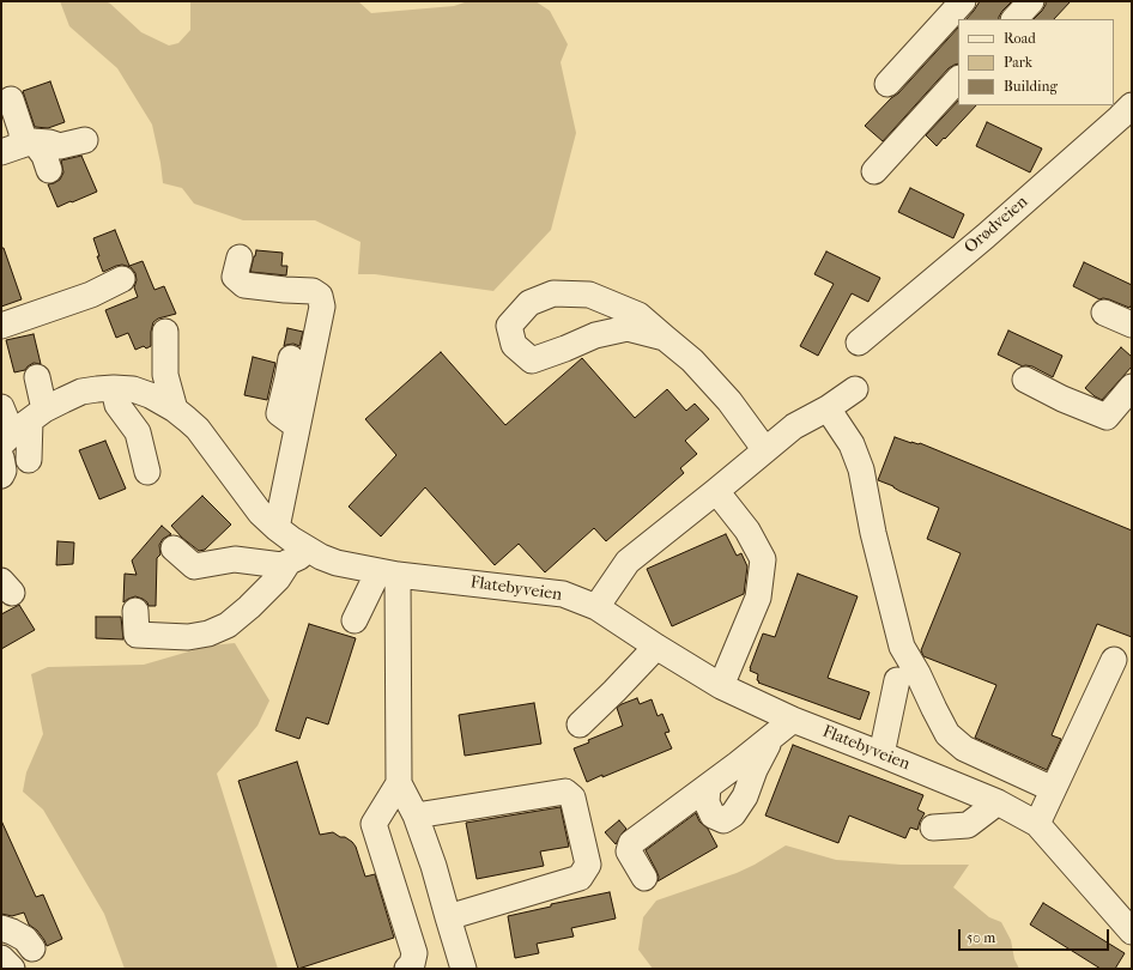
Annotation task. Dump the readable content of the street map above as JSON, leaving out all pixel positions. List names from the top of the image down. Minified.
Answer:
{"streets":{"street":["Orødveien","Flatebyveien"]},"legend":["Road","Park","Building"],"scale_bar":"50 m"}
